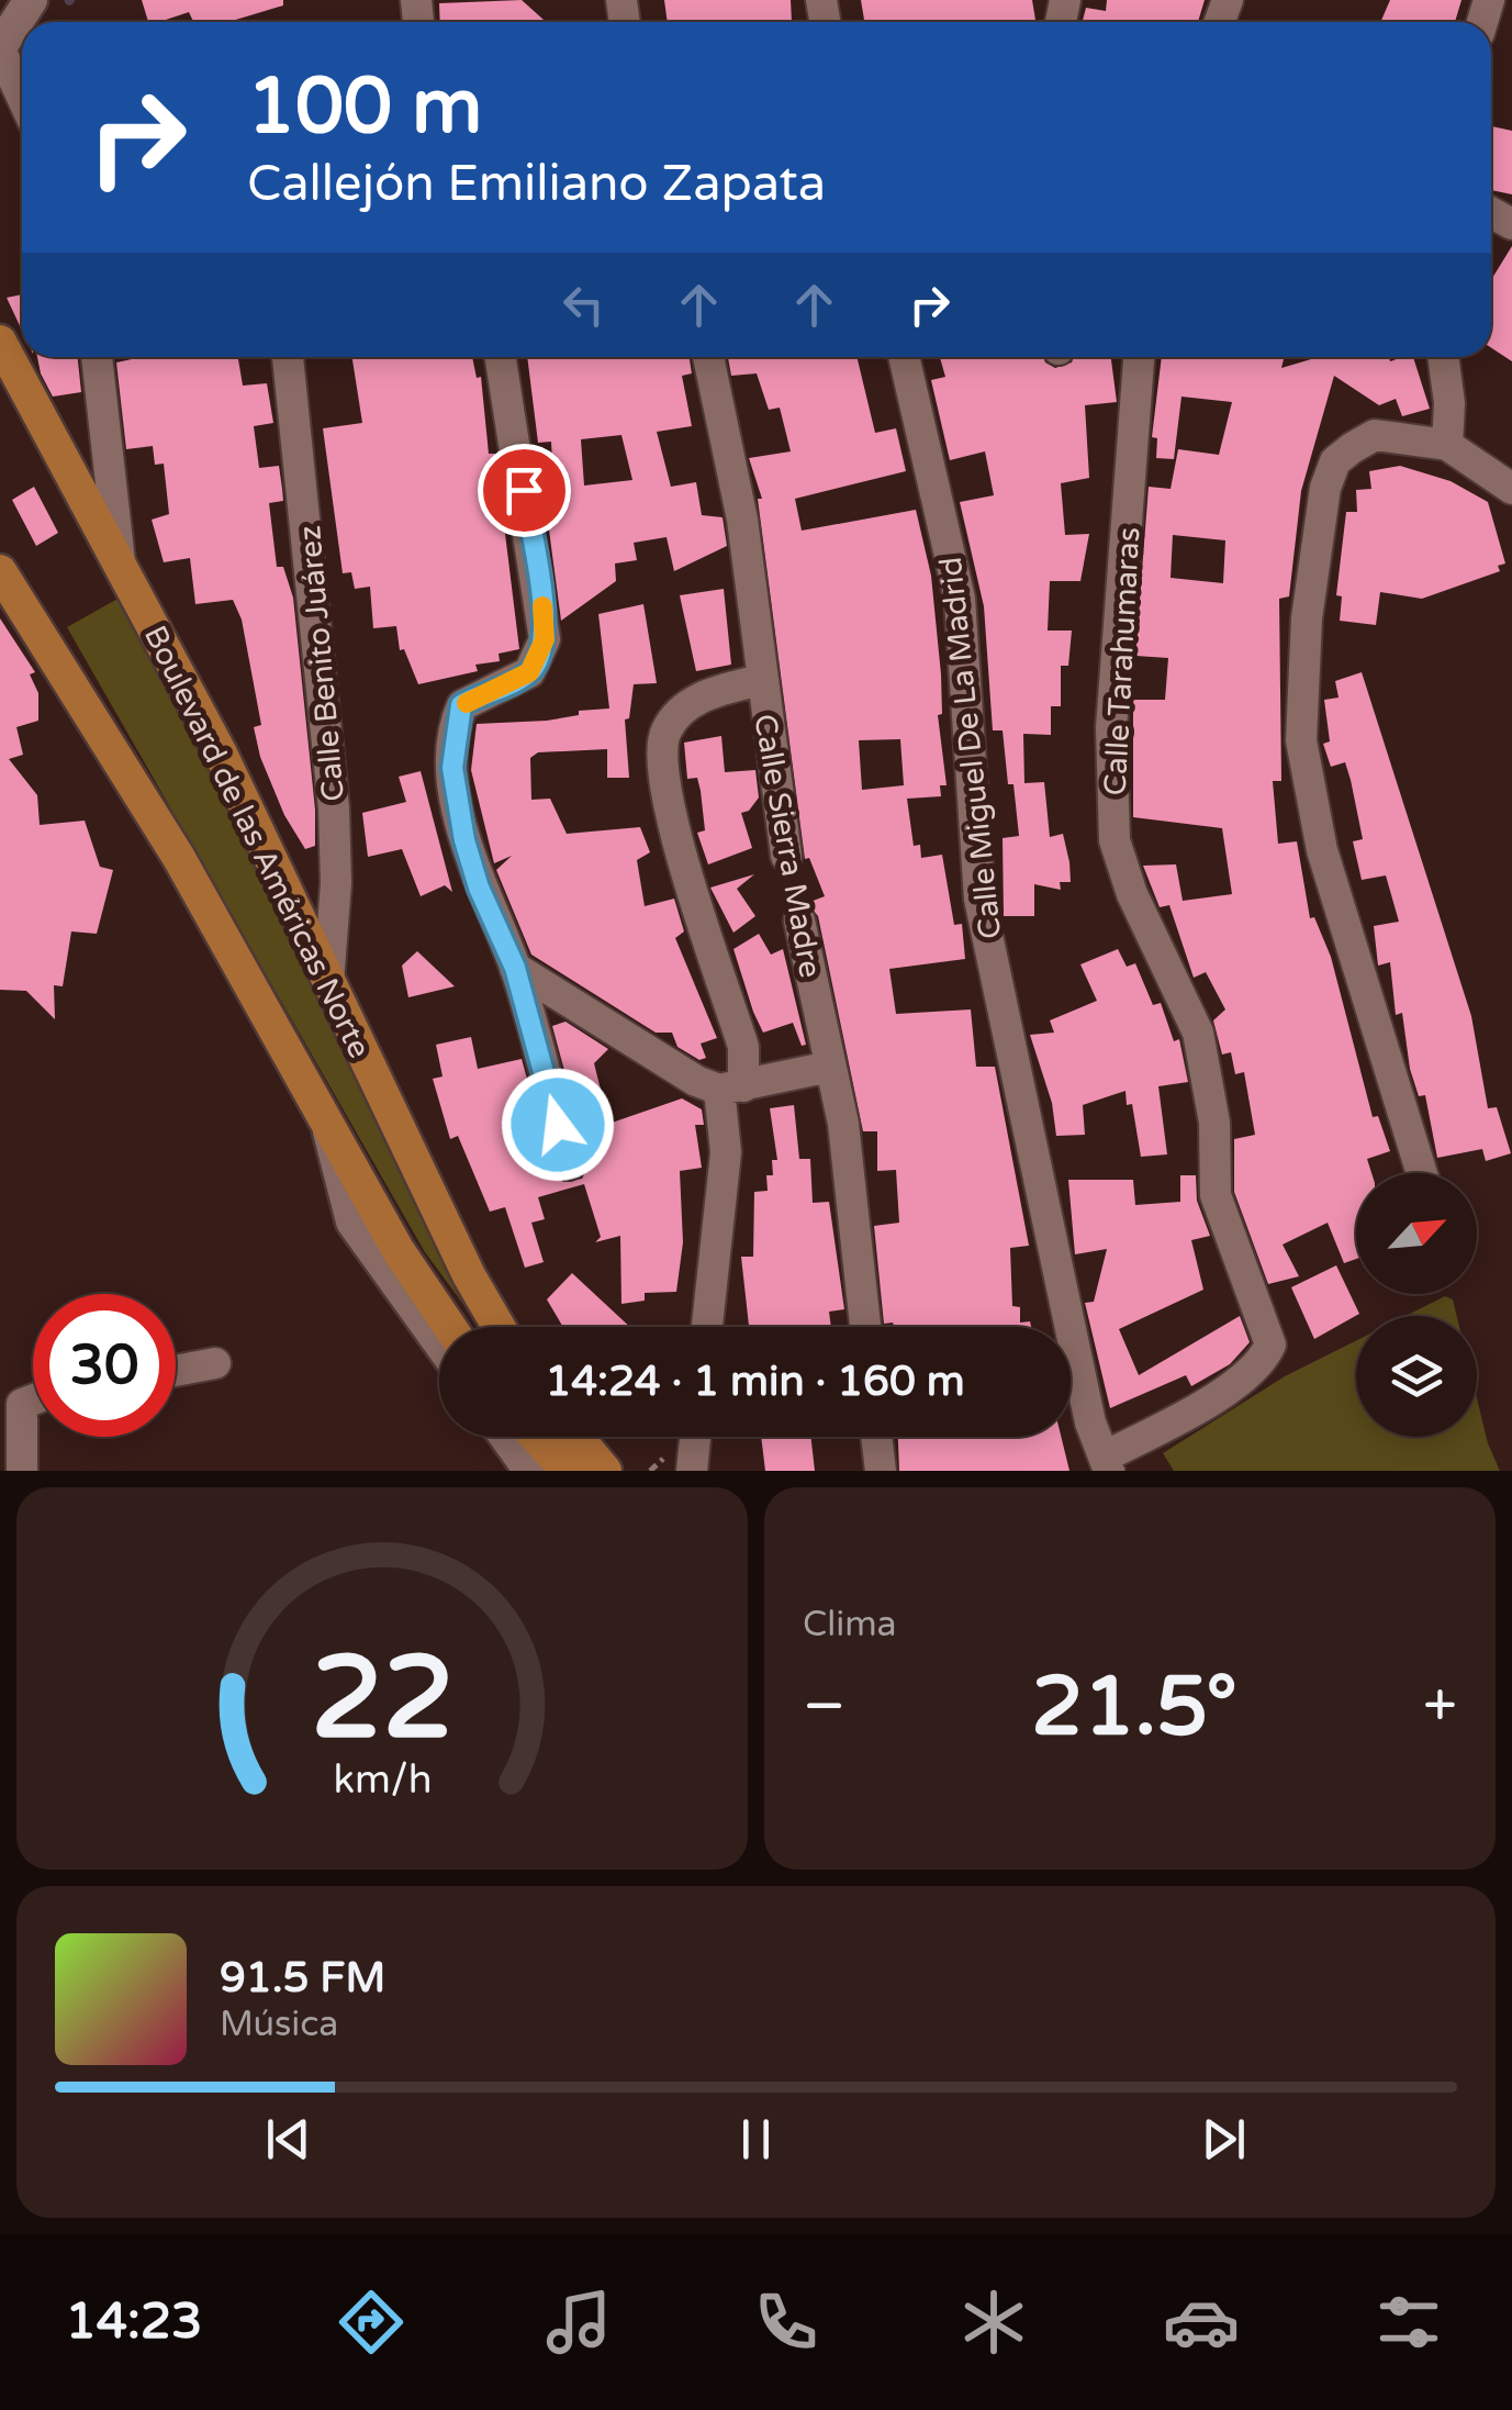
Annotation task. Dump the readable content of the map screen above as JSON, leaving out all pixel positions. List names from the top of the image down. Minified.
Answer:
{"streets":{"main road":["Boulevard de las Américas Norte"],"street":["Calle Tarahumaras","Calle Benito Juárez","Calle Miguel De La Madrid","Calle Sierra Madre"]},"crossings":[["Calle Tarahumaras","Calle Miguel De La Madrid"],["Calle Benito Juárez","Boulevard de las Américas Norte"]],"north":"top right","page":{"turn":["100 m","Callejón Emiliano Zapata"],"limit":"30","trip":"14:24 · 1 min · 160 m","tile":"Clima","heat":["−","21.5°","+"],"song":["91.5 FM","Música"],"tabs":"14:23","gauge":["22","km/h"]}}
